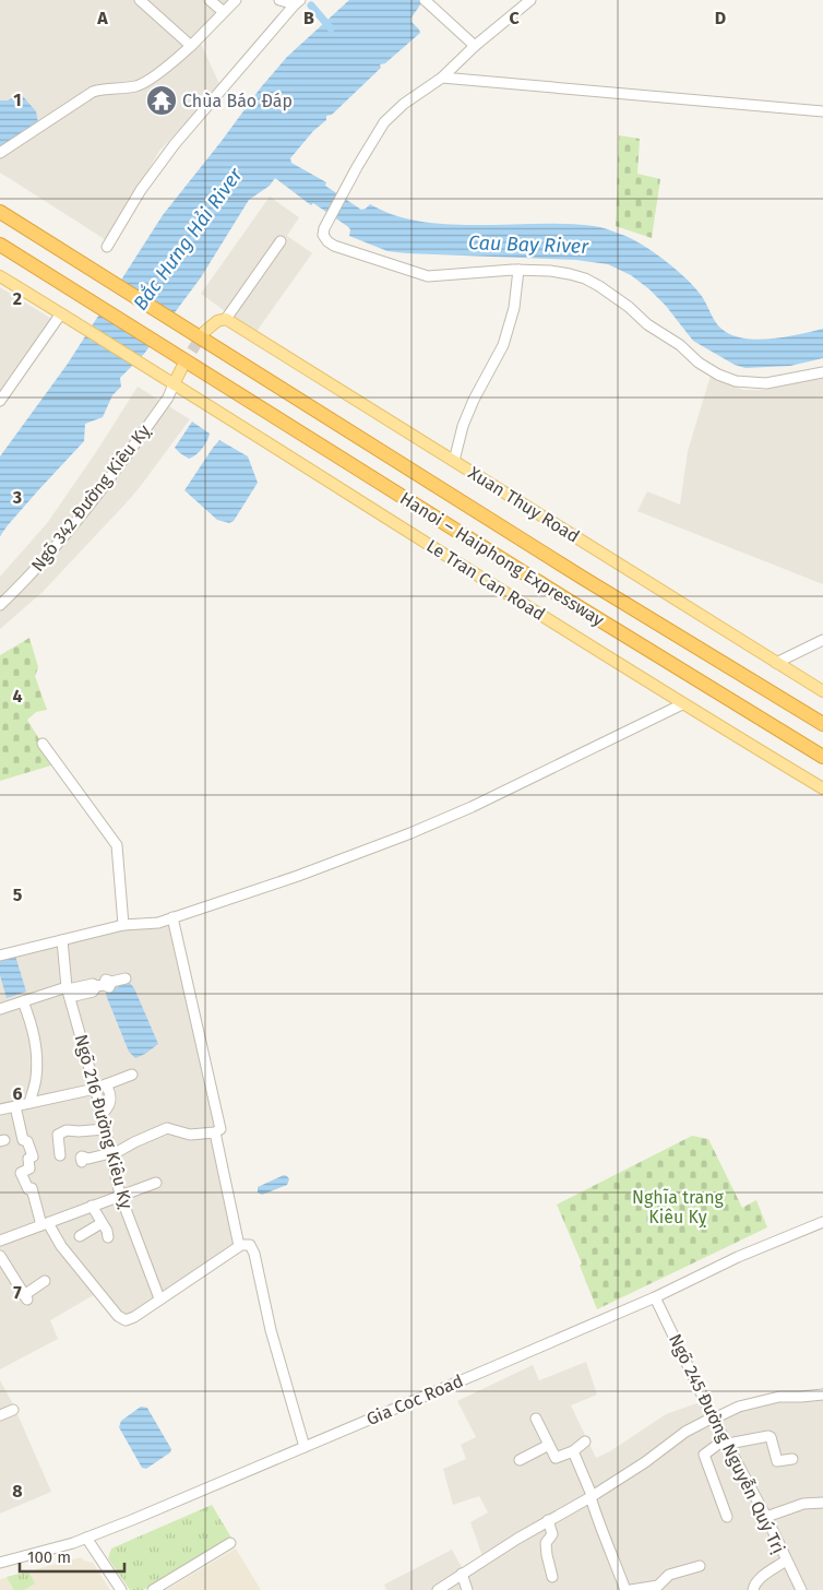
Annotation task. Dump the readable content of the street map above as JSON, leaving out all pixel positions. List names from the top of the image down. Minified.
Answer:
{"streets":{"highway":["Hanoi – Haiphong Expressway"],"main road":["Xuan Thuy Road","Le Tran Can Road"],"street":["Ngõ 342 Đường Kiêu Kỵ","Ngõ 216 Đường Kiêu Kỵ","Gia Coc Road","Ngõ 245 Đường Nguyễn Quý Trị"]},"crossings":[["Ngõ 342 Đường Kiêu Kỵ","Le Tran Can Road"],["Gia Coc Road","Ngõ 245 Đường Nguyễn Quý Trị"]],"water":["Bắc Hưng Hải River","Cau Bay River"],"parks":["Nghĩa trang Kiêu Kỵ"],"places":{"temple":["Chùa Báo Đáp"]},"scale_bar":"100 m","grid":{"columns":["A","B","C","D"],"rows":["1","2","3","4","5","6","7","8"]}}
